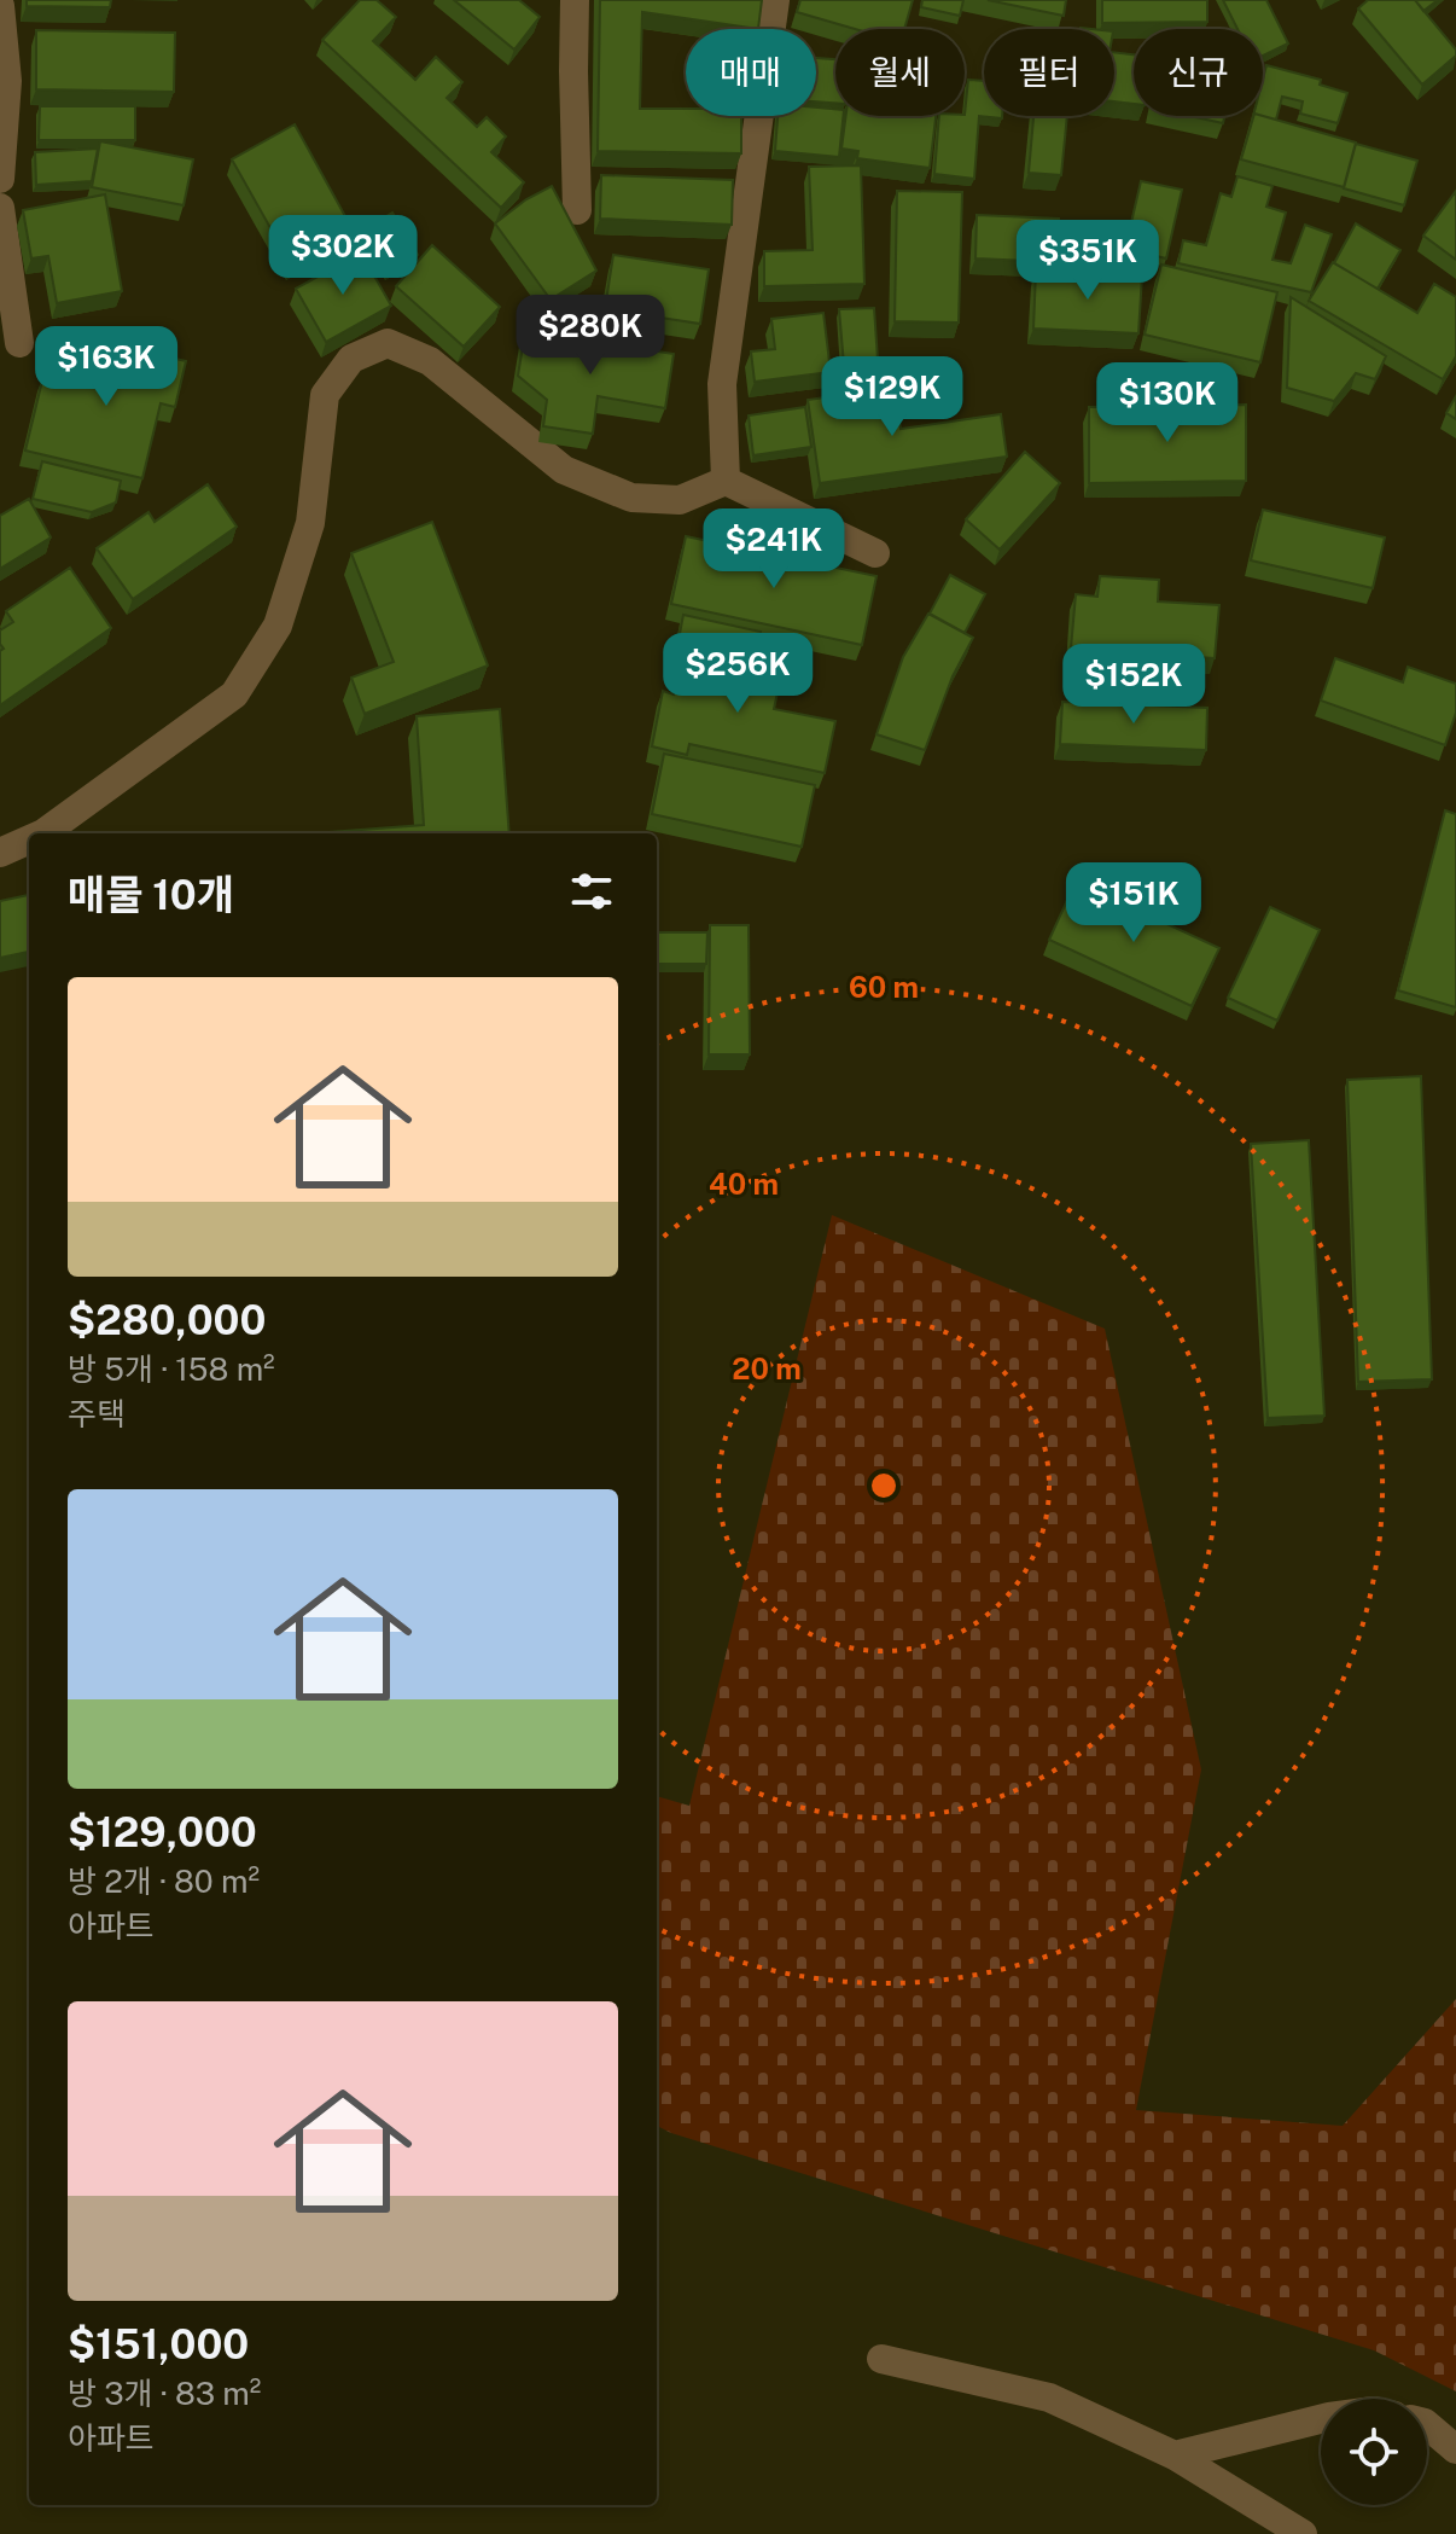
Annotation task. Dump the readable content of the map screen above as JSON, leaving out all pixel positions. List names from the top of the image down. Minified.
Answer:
{"page":{"chip":["매매","월세","필터","신규"],"price":["$302K","$351K","$280K","$163K","$129K","$130K","$241K","$256K","$152K","$151K"],"heading":"매물 10개","list":[{"name":"$280,000","note":"방 5개 · 158 m² · 주택"},{"name":"$129,000","note":"방 2개 · 80 m² · 아파트"},{"name":"$151,000","note":"방 3개 · 83 m² · 아파트"}]},"rings":["60 m","40 m","20 m"]}
